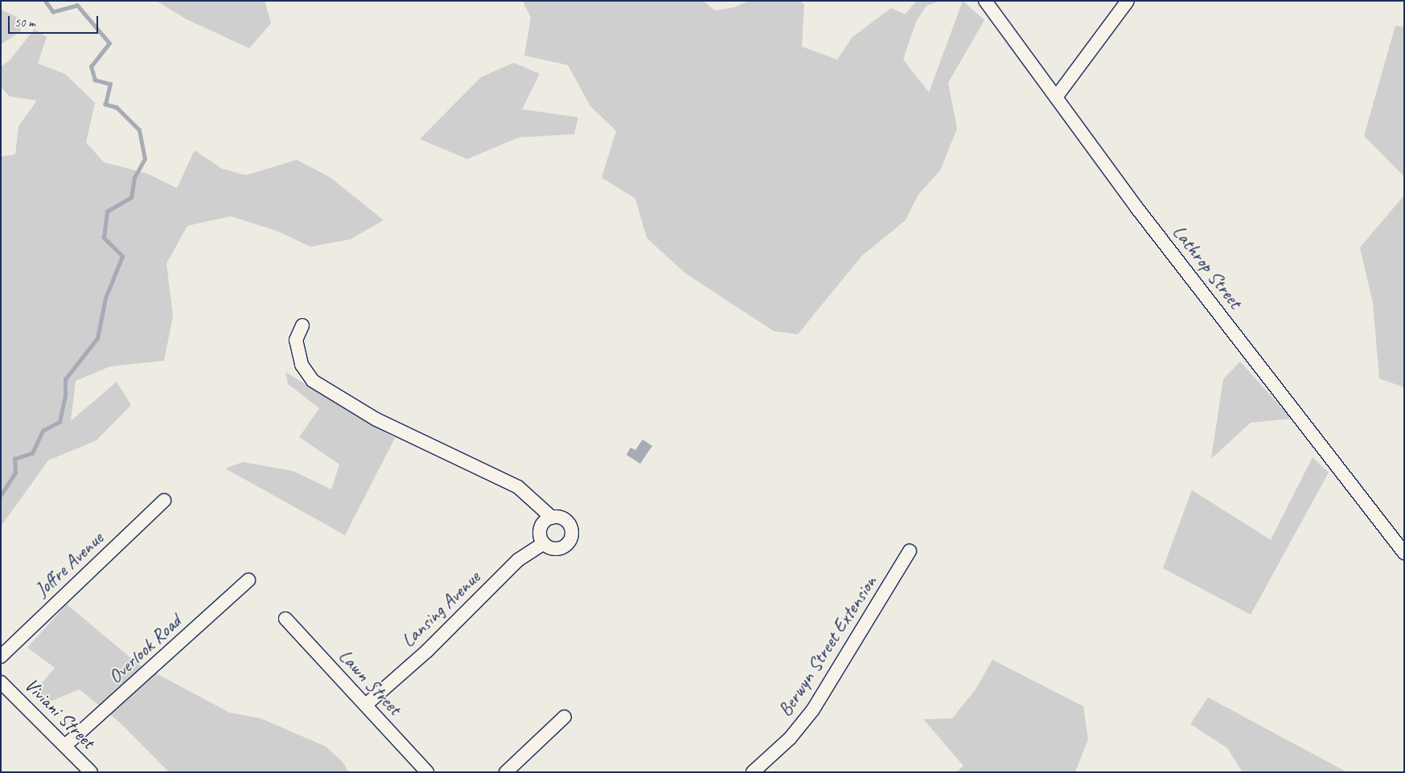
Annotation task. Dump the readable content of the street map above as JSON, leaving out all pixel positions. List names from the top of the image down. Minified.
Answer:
{"streets":{"street":["Lathrop Street","Joffre Avenue","Lansing Avenue","Berwyn Street Extension","Overlook Road","Lawn Street","Viviani Street"]},"crossings":[["Lansing Avenue","Lawn Street"],["Overlook Road","Viviani Street"]],"scale_bar":"50 m"}
